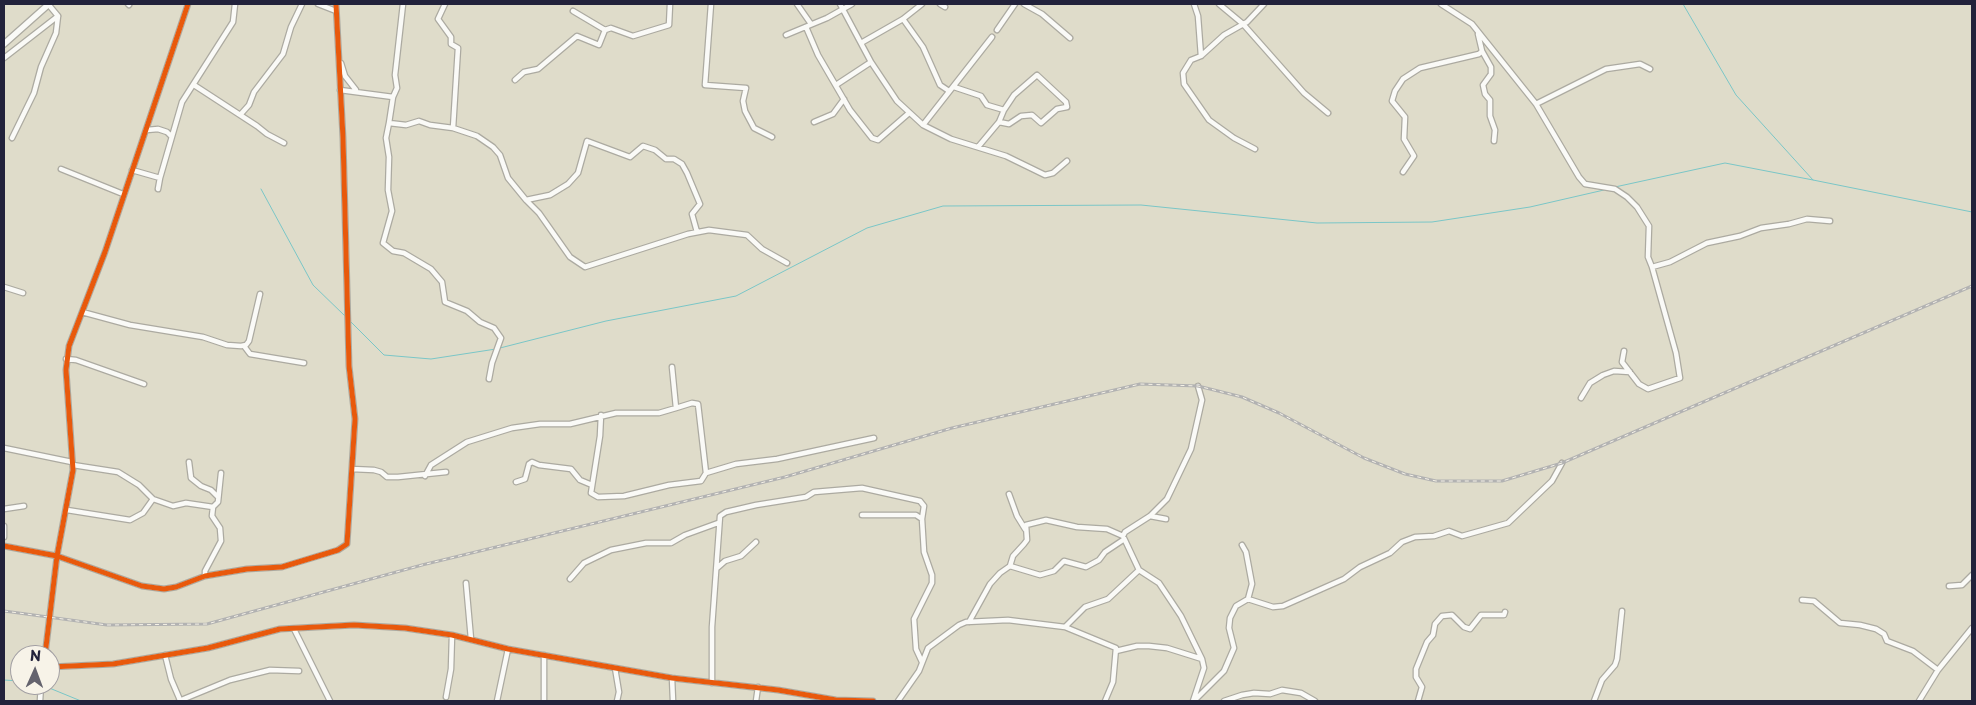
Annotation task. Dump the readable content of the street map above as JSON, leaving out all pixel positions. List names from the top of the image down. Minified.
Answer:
{"north":"top"}
